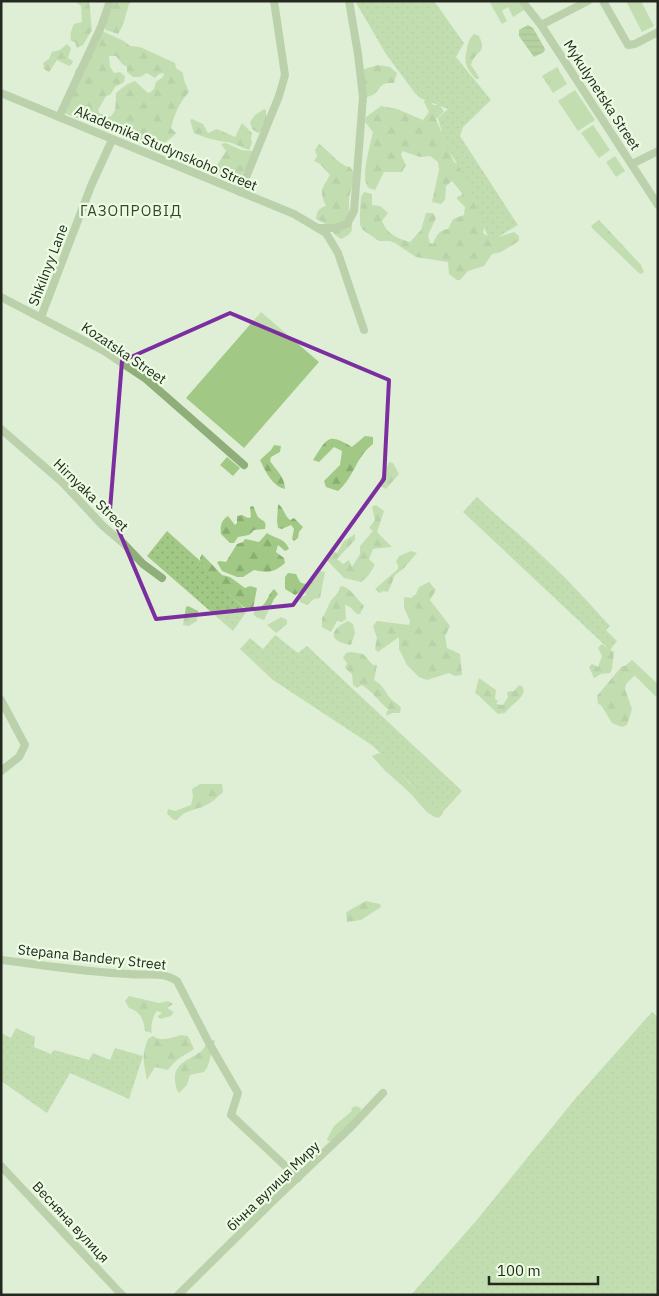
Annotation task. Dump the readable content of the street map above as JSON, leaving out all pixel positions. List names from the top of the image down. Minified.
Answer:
{"streets":{"street":["Mykulynetska Street","Akademika Studynskoho Street","Shkilnyy Lane","Kozatska Street","Hirnyaka Street","Stepana Bandery Street","бічна вулиця Миру","Весняна вулиця"]},"crossings":[["Akademika Studynskoho Street","Shkilnyy Lane"],["Shkilnyy Lane","Kozatska Street"],["Stepana Bandery Street","бічна вулиця Миру"]],"districts":["ГАЗОПРОВІД"],"scale_bar":"100 m"}
